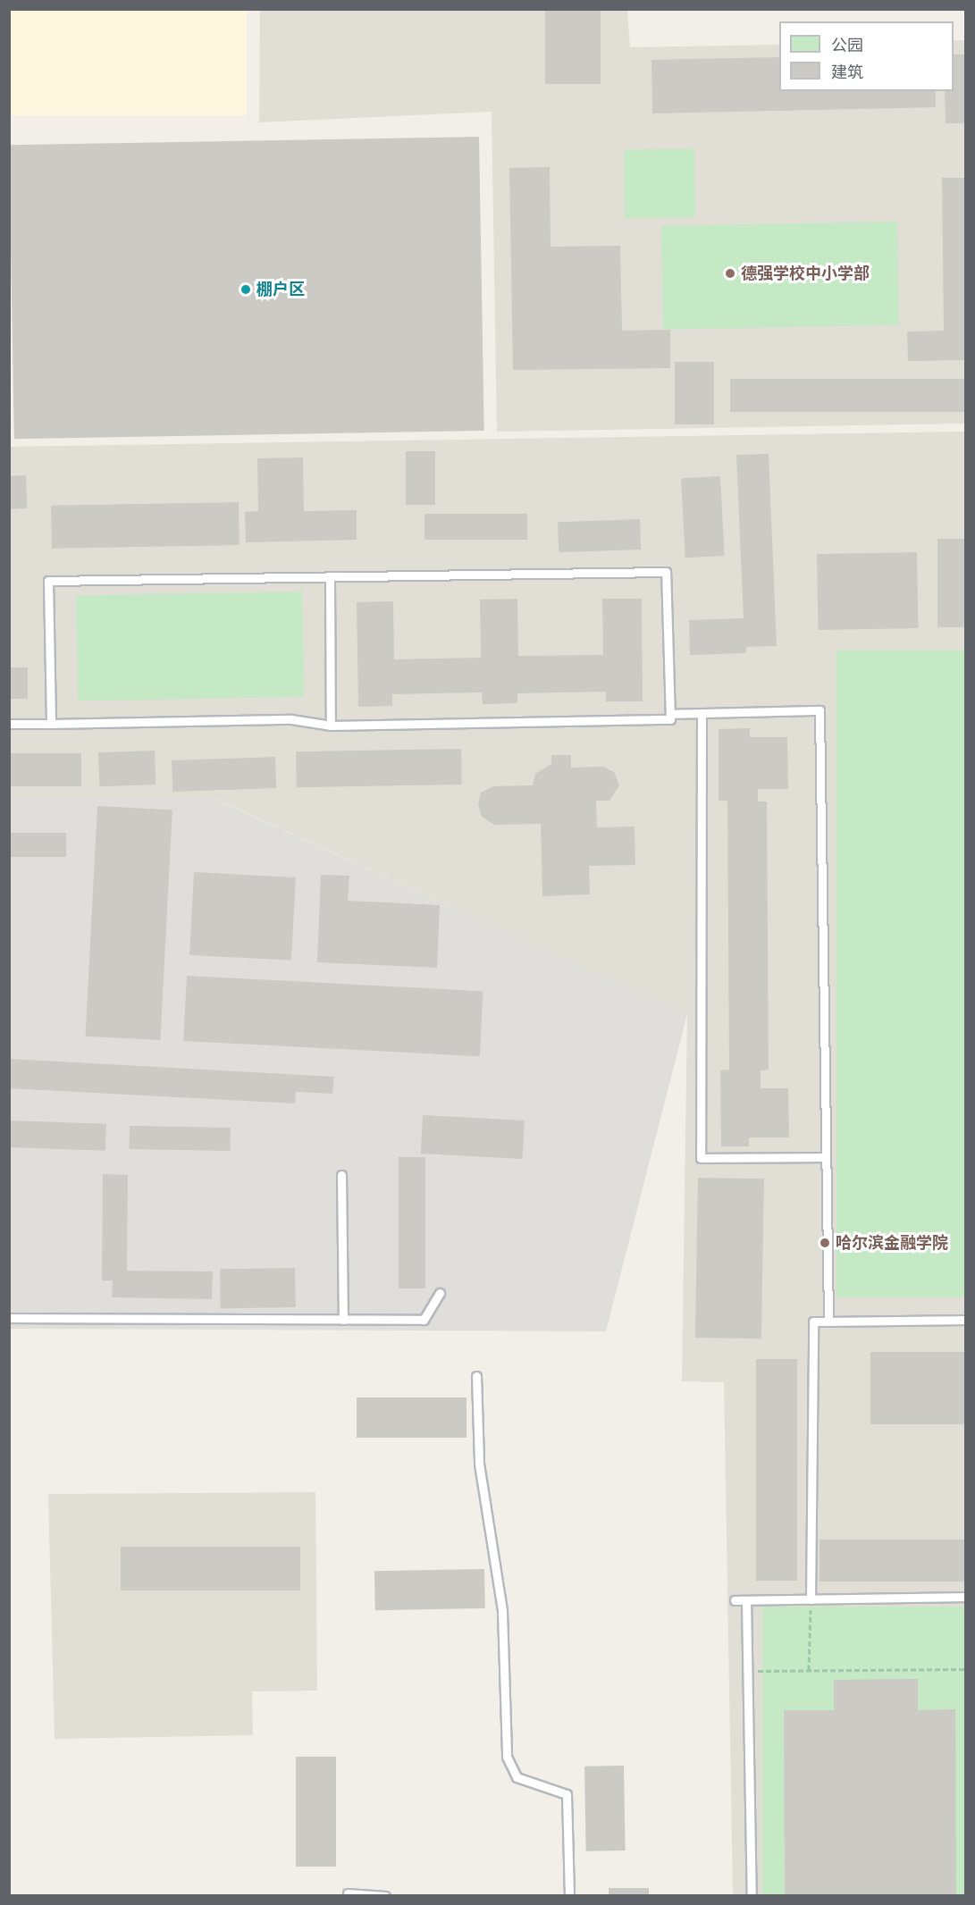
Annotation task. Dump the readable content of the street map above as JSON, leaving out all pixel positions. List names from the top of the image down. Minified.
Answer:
{"places":["德强学校中小学部","棚户区","哈尔滨金融学院"],"legend":["公园","建筑"]}
